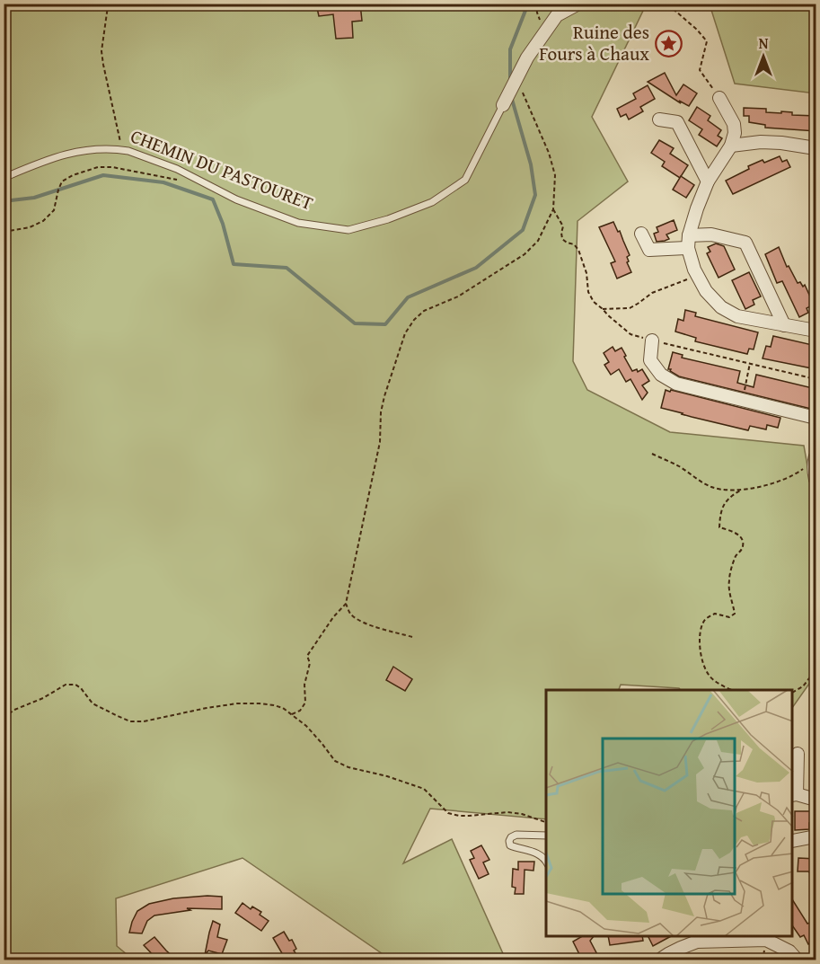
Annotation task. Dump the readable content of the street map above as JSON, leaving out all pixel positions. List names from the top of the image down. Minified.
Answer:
{"streets":{"street":["CHEMIN DU PASTOURET"]},"places":{"place":["Ruine des Fours à Chaux"]},"north":"top"}
